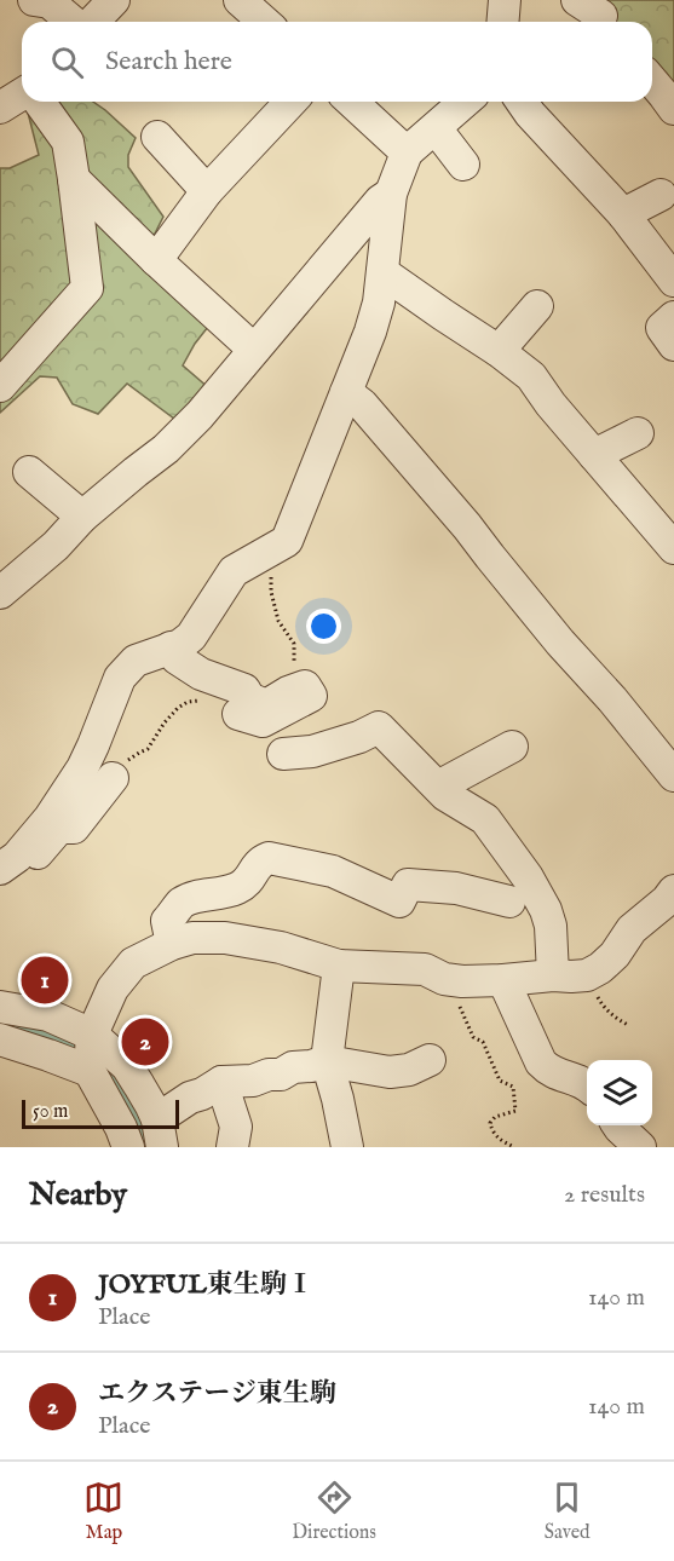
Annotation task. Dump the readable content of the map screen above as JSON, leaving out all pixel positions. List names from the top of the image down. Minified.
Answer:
{"scale_bar":"50 m","page":{"search":"Search here","pins":["1","2"],"scale":"50 m","heading":["Nearby","2 results"],"list":[{"mark":"1","name":"JOYFUL東生駒Ⅰ","note":"Place","value":"140 m"},{"mark":"2","name":"エクステージ東生駒","note":"Place","value":"140 m"}],"nav":["Map","Directions","Saved"]}}
